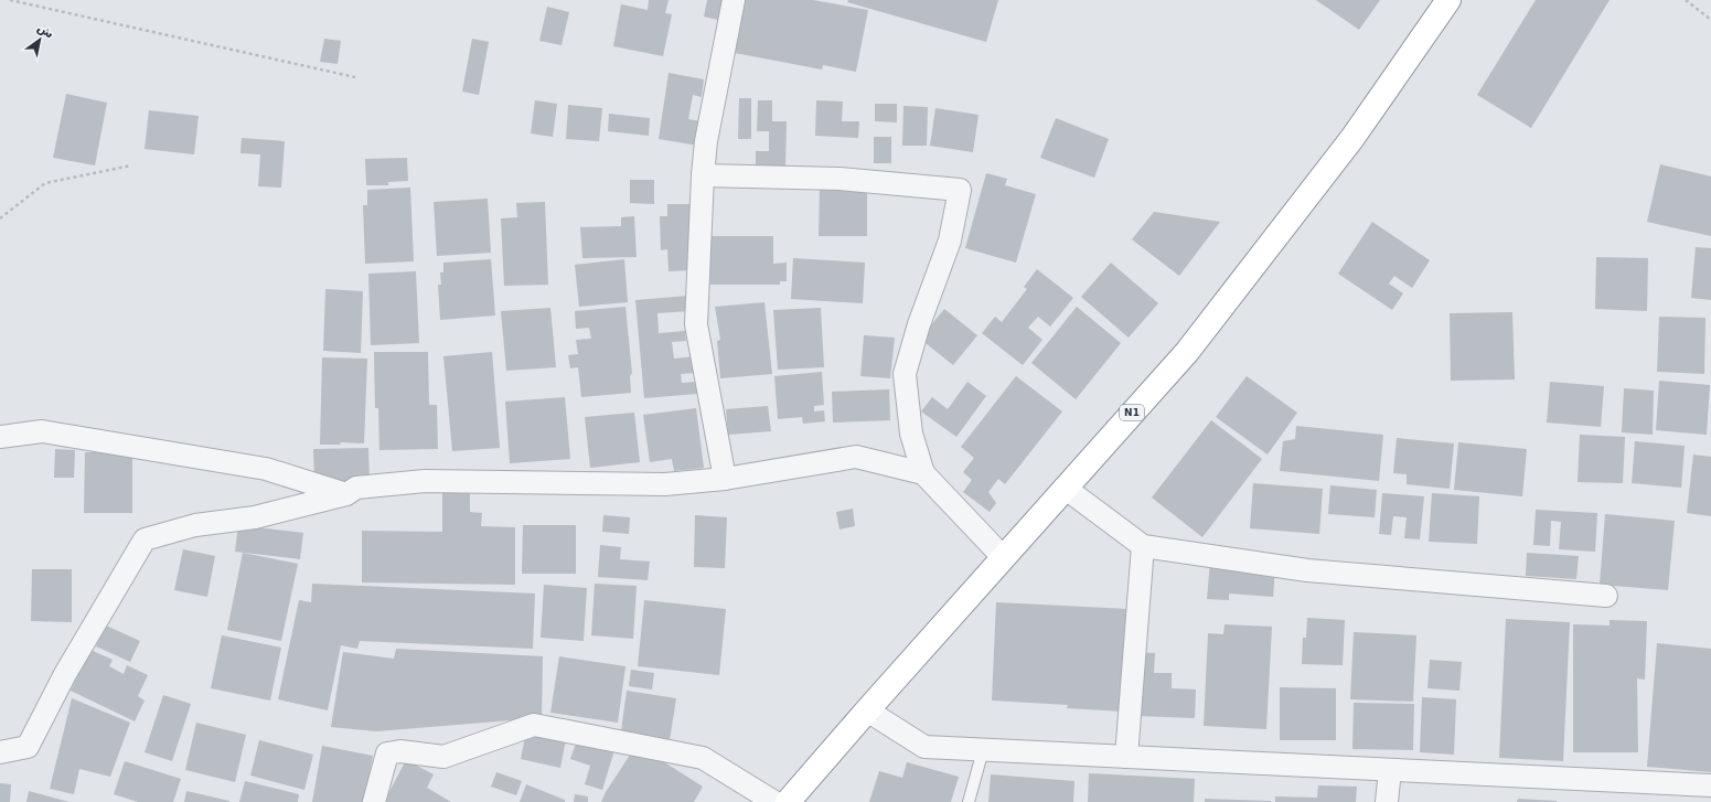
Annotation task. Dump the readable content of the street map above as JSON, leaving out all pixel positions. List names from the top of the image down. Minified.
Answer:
{"streets":{"highway":["N1"]},"north":"top right"}
